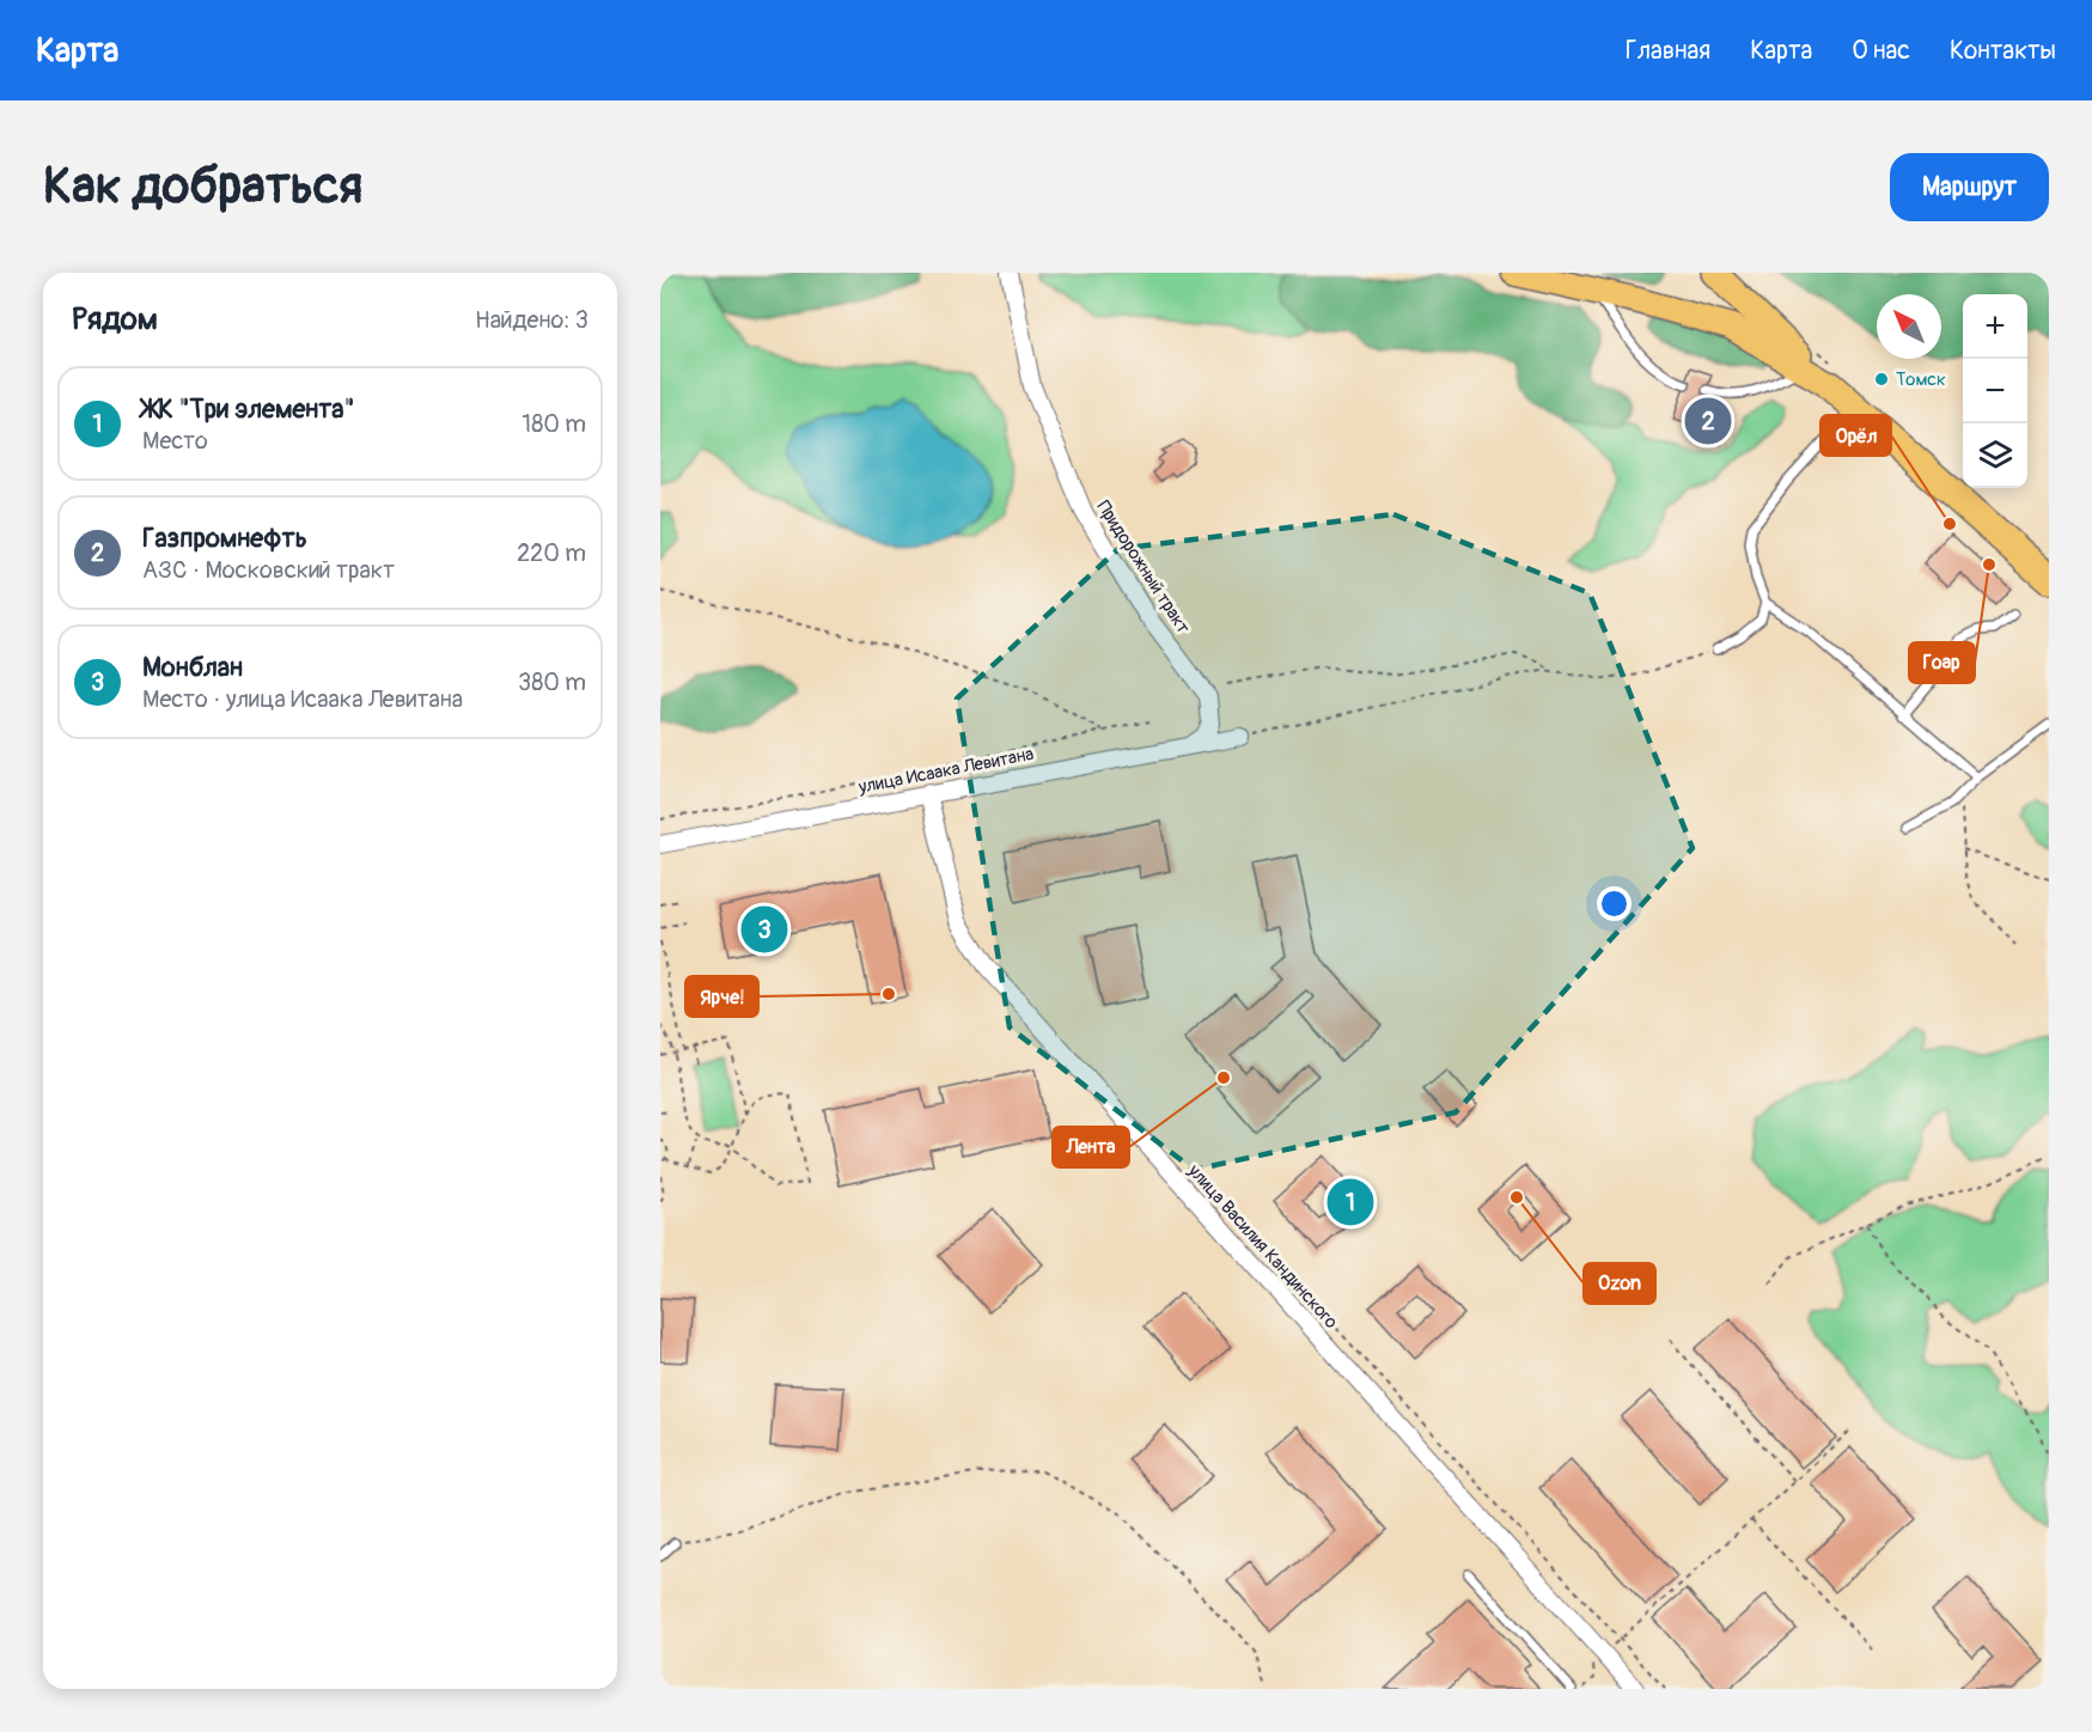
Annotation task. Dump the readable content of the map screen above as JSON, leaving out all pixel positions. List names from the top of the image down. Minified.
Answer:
{"streets":{"street":["Придорожный тракт","улица Исаака Левитана","улица Василия Кандинского"]},"crossings":[["Придорожный тракт","улица Исаака Левитана"],["улица Исаака Левитана","улица Василия Кандинского"]],"places":["Томск","Орёл","Гоар","Ярче!","Лента","Ozon"],"north":"top left","page":{"header":"Карта","nav":["Главная","Карта","О нас","Контакты"],"buttons":"Маршрут","title":"Как добраться","heading":["Рядом","Найдено: 3"],"map_buttons":["+","−"],"list":[{"mark":"1","name":"ЖК \"Три элемента\"","note":"Место","value":"180 m"},{"mark":"2","name":"Газпромнефть","note":"АЗС · Московский тракт","value":"220 m"},{"mark":"3","name":"Монблан","note":"Место · улица Исаака Левитана","value":"380 m"}],"pins":["2","3","1"]}}
